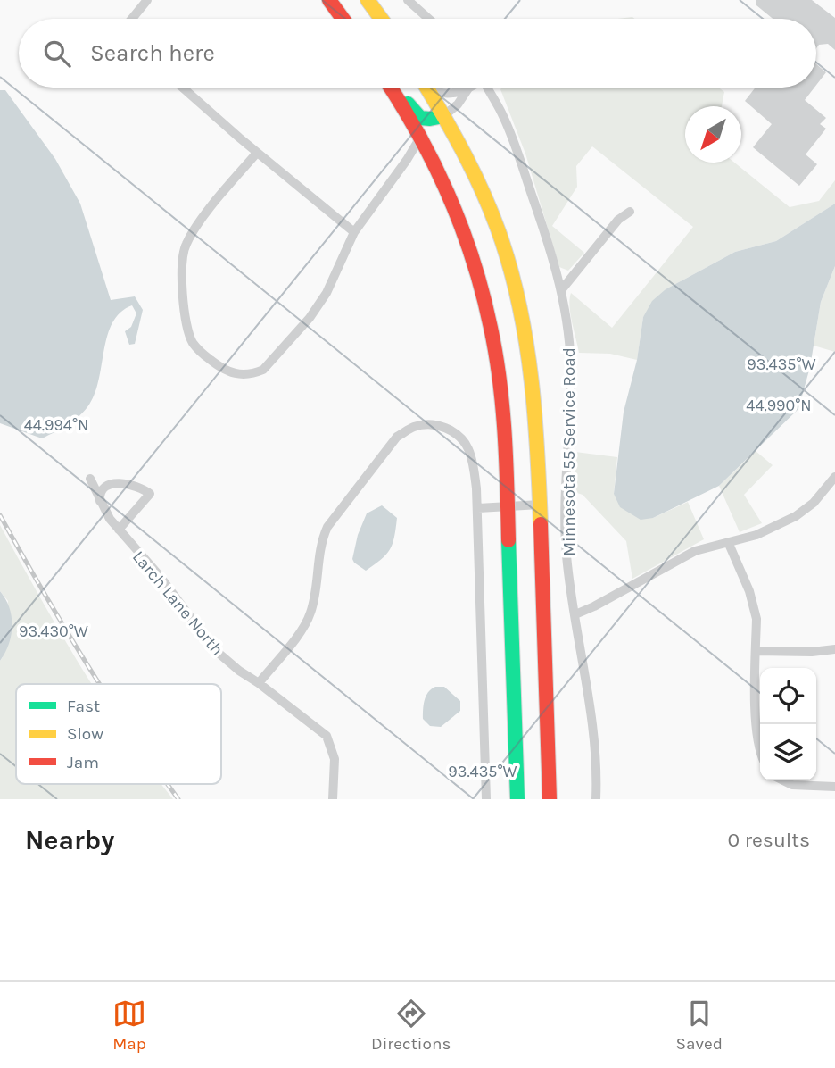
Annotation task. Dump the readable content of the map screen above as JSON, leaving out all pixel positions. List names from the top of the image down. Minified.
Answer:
{"streets":{"street":["Minnesota 55 Service Road","Larch Lane North"]},"legend":["Fast","Slow","Jam"],"north":"bottom left","page":{"search":"Search here","heading":["Nearby","0 results"],"nav":["Map","Directions","Saved"]},"coordinates":["93.435°W","44.990°N","44.994°N","93.430°W"]}
